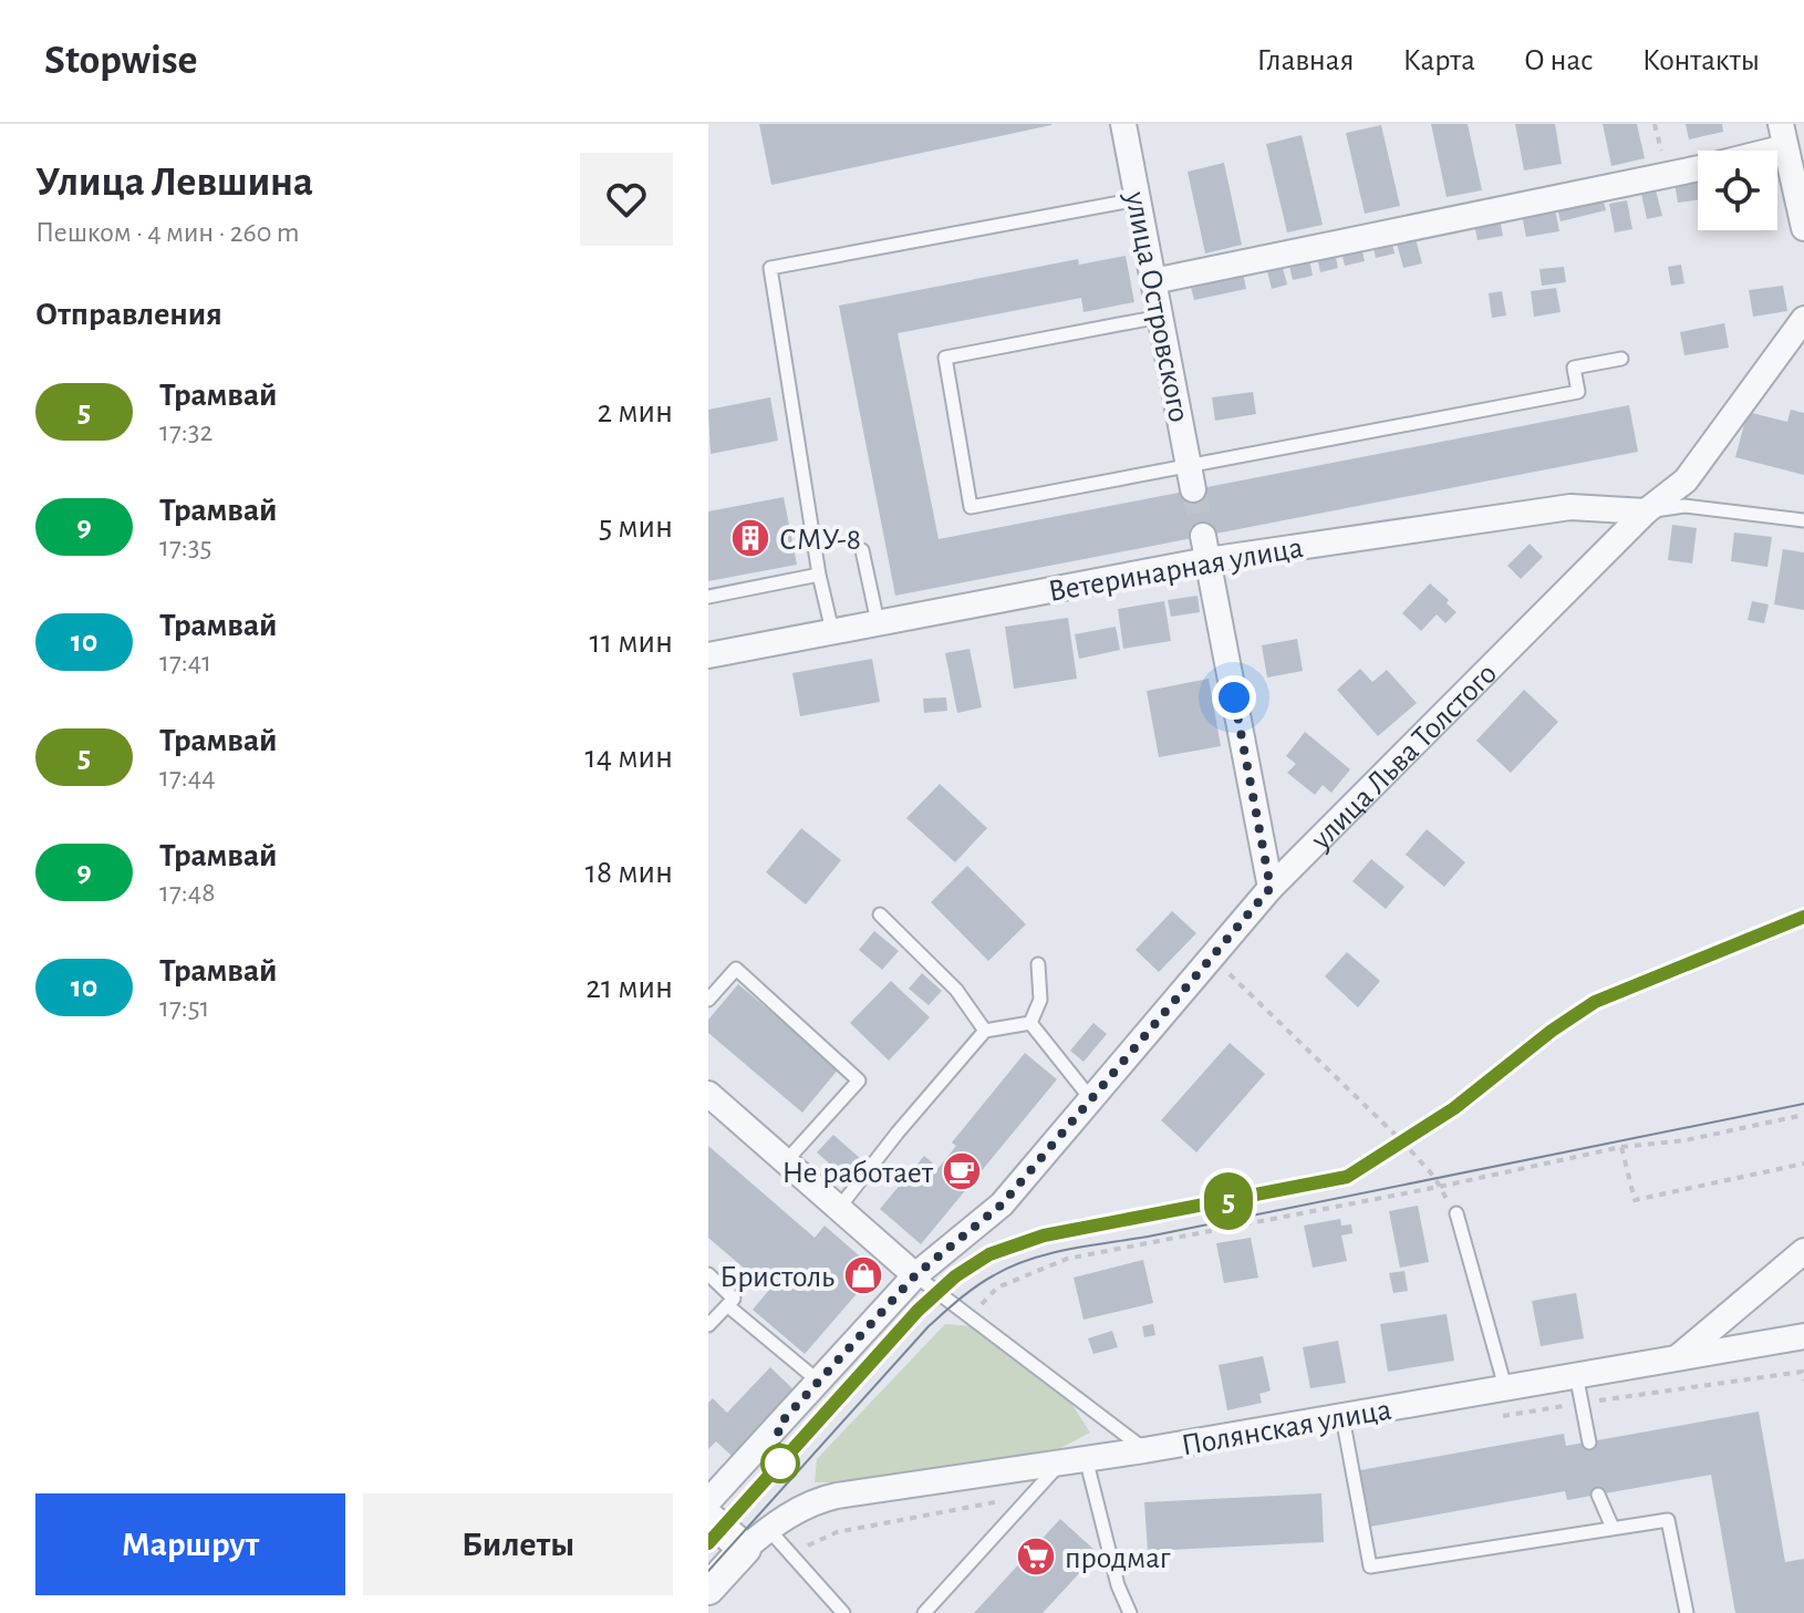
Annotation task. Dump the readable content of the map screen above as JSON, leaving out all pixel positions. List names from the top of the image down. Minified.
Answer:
{"streets":{"street":["улица Островского","Ветеринарная улица","улица Льва Толстого","Полянская улица"]},"crossings":[["Ветеринарная улица","улица Льва Толстого"]],"places":{"building":["СМУ-8"],"cafe":["Не работает"],"shop":["Бристоль"],"supermarket":["продмаг"]},"lines":["tram line 5"],"page":{"header":"Stopwise","nav":["Главная","Карта","О нас","Контакты"],"heading":[["Улица Левшина","Пешком · 4 мин · 260 m"],"Отправления"],"on_map":"5","list":[{"mark":"5","name":"Трамвай","note":"17:32","value":"2 мин"},{"mark":"9","name":"Трамвай","note":"17:35","value":"5 мин"},{"mark":"10","name":"Трамвай","note":"17:41","value":"11 мин"},{"mark":"5","name":"Трамвай","note":"17:44","value":"14 мин"},{"mark":"9","name":"Трамвай","note":"17:48","value":"18 мин"},{"mark":"10","name":"Трамвай","note":"17:51","value":"21 мин"}],"buttons":["Маршрут","Билеты"]}}
